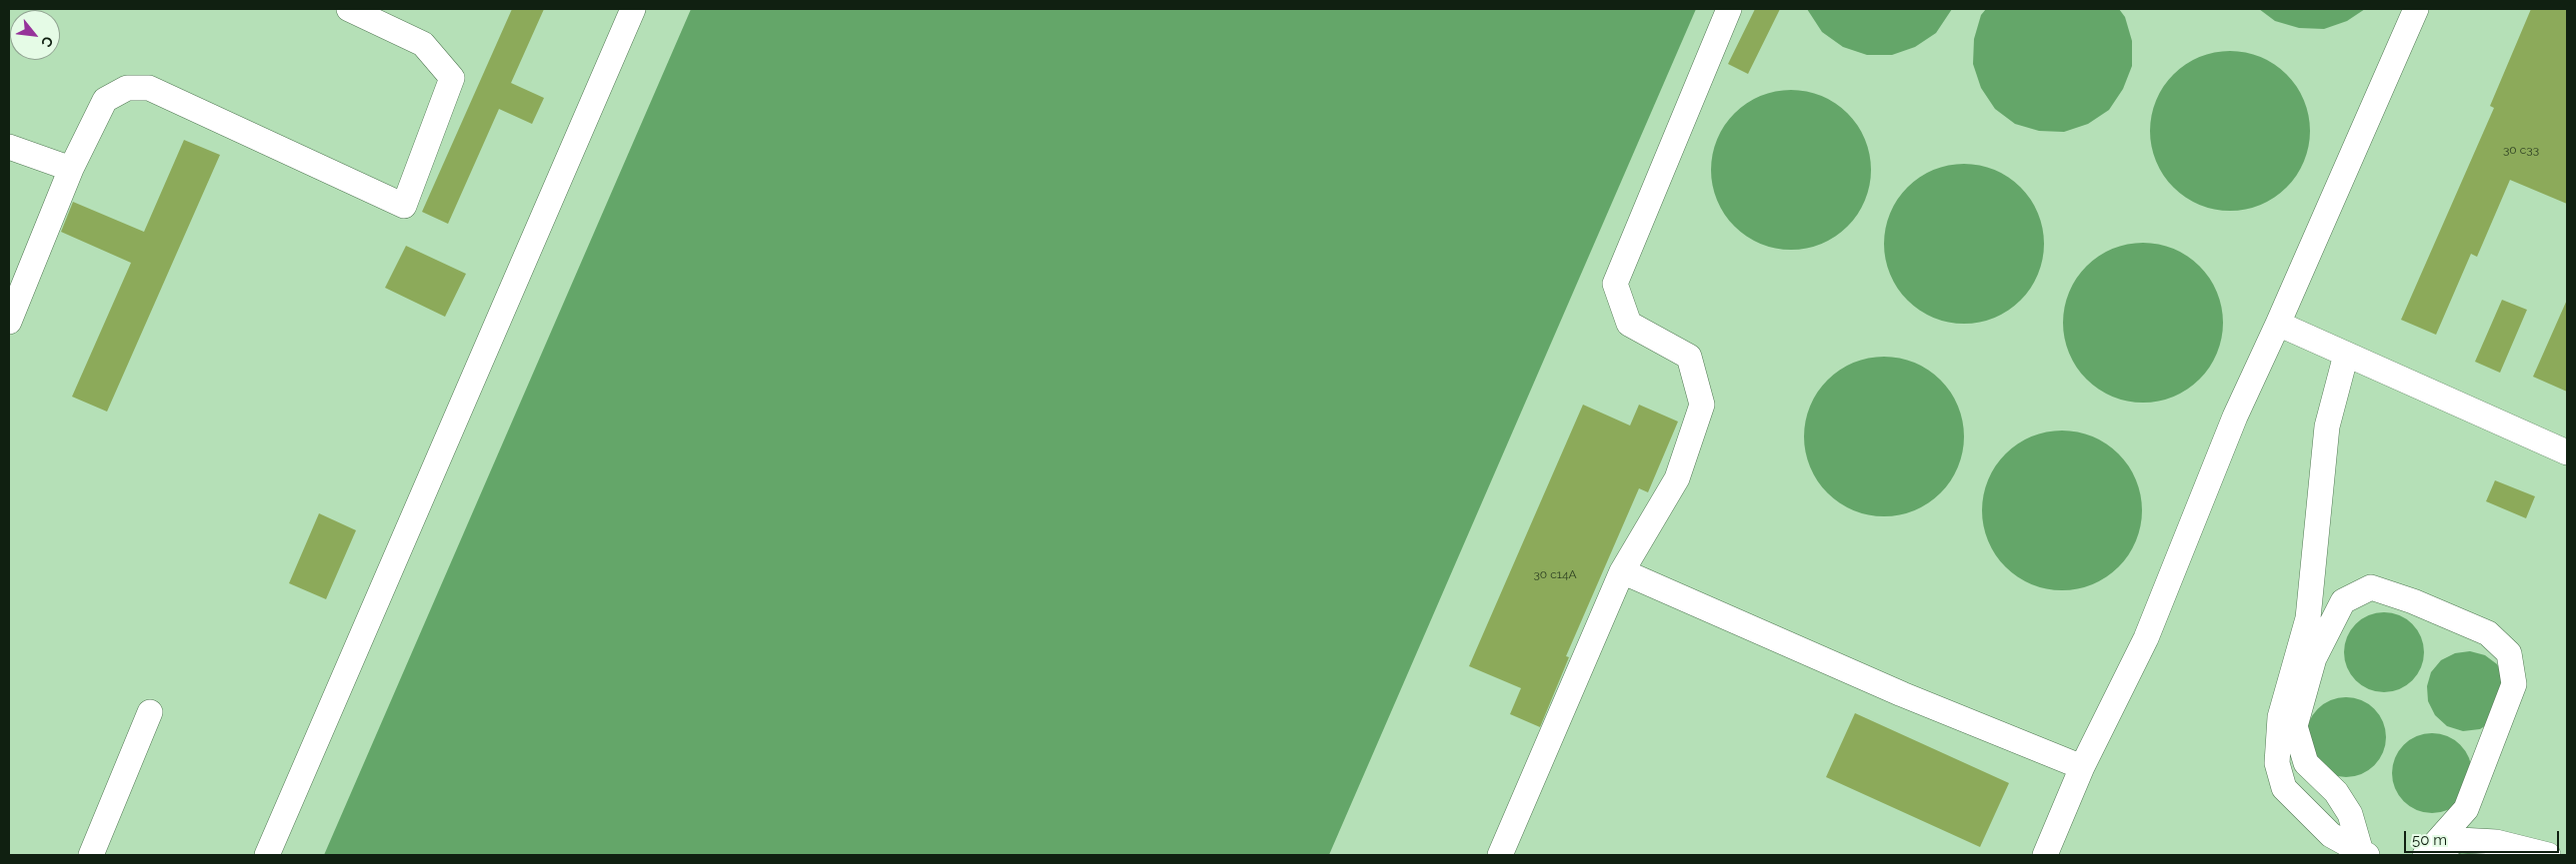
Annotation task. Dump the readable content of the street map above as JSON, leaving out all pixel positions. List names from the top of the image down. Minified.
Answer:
{"house_numbers":["30 с33","30 с14А"],"scale_bar":"50 m","north":"bottom right"}
